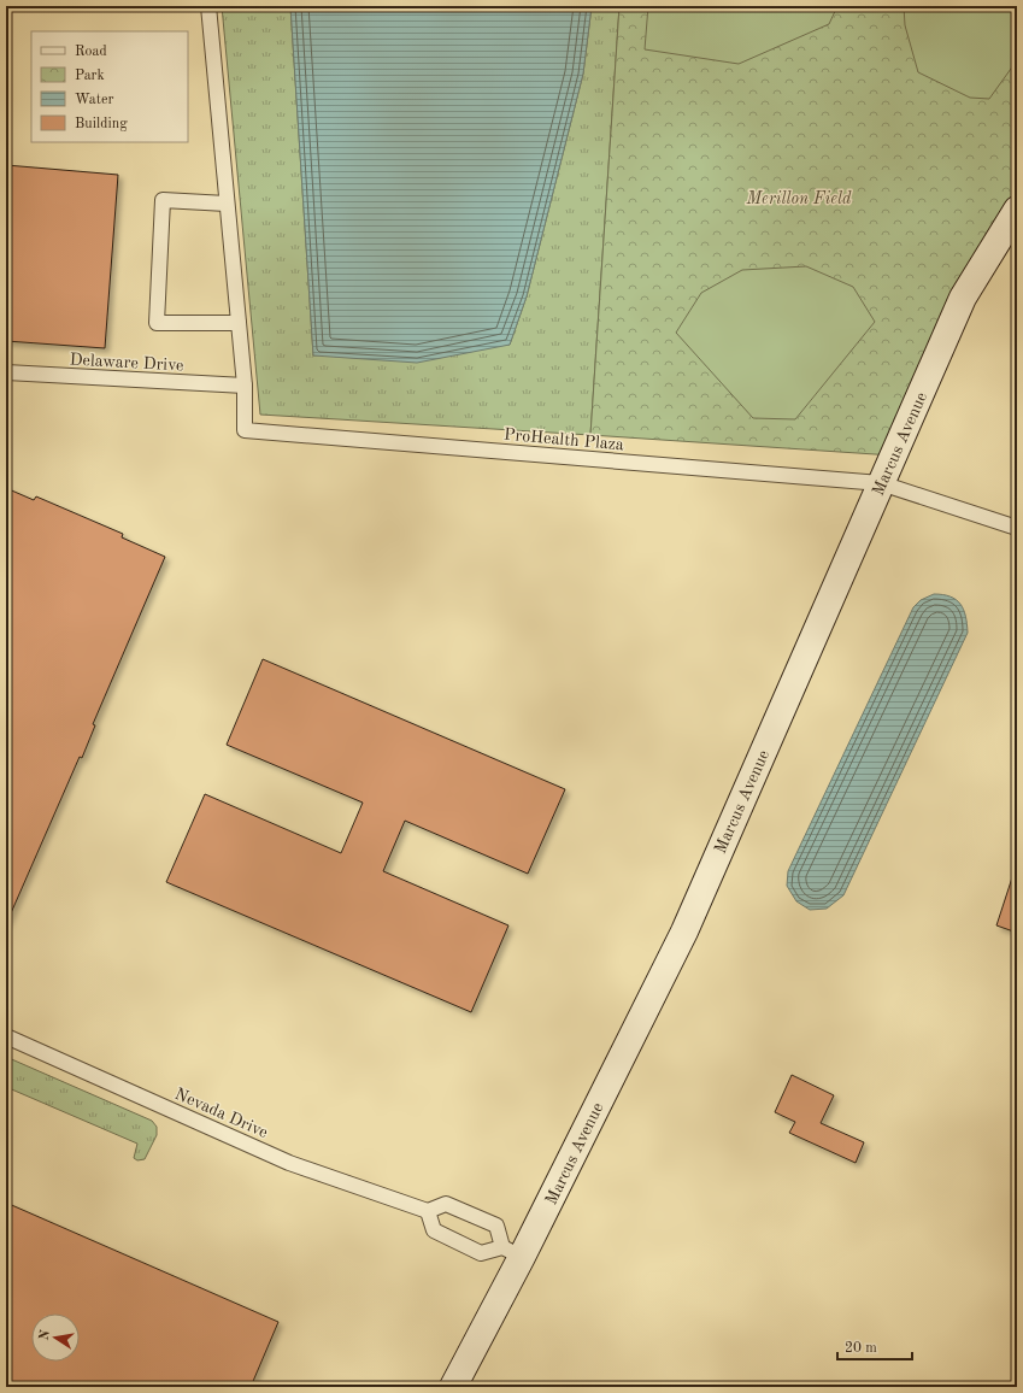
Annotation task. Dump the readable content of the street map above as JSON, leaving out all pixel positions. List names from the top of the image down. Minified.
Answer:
{"streets":{"main road":["Marcus Avenue"],"lane":["Delaware Drive","ProHealth Plaza","Nevada Drive"]},"crossings":[["Delaware Drive","ProHealth Plaza"],["ProHealth Plaza","Marcus Avenue"]],"parks":["Merillon Field"],"legend":["Road","Park","Water","Building"],"scale_bar":"20 m","north":"left"}
